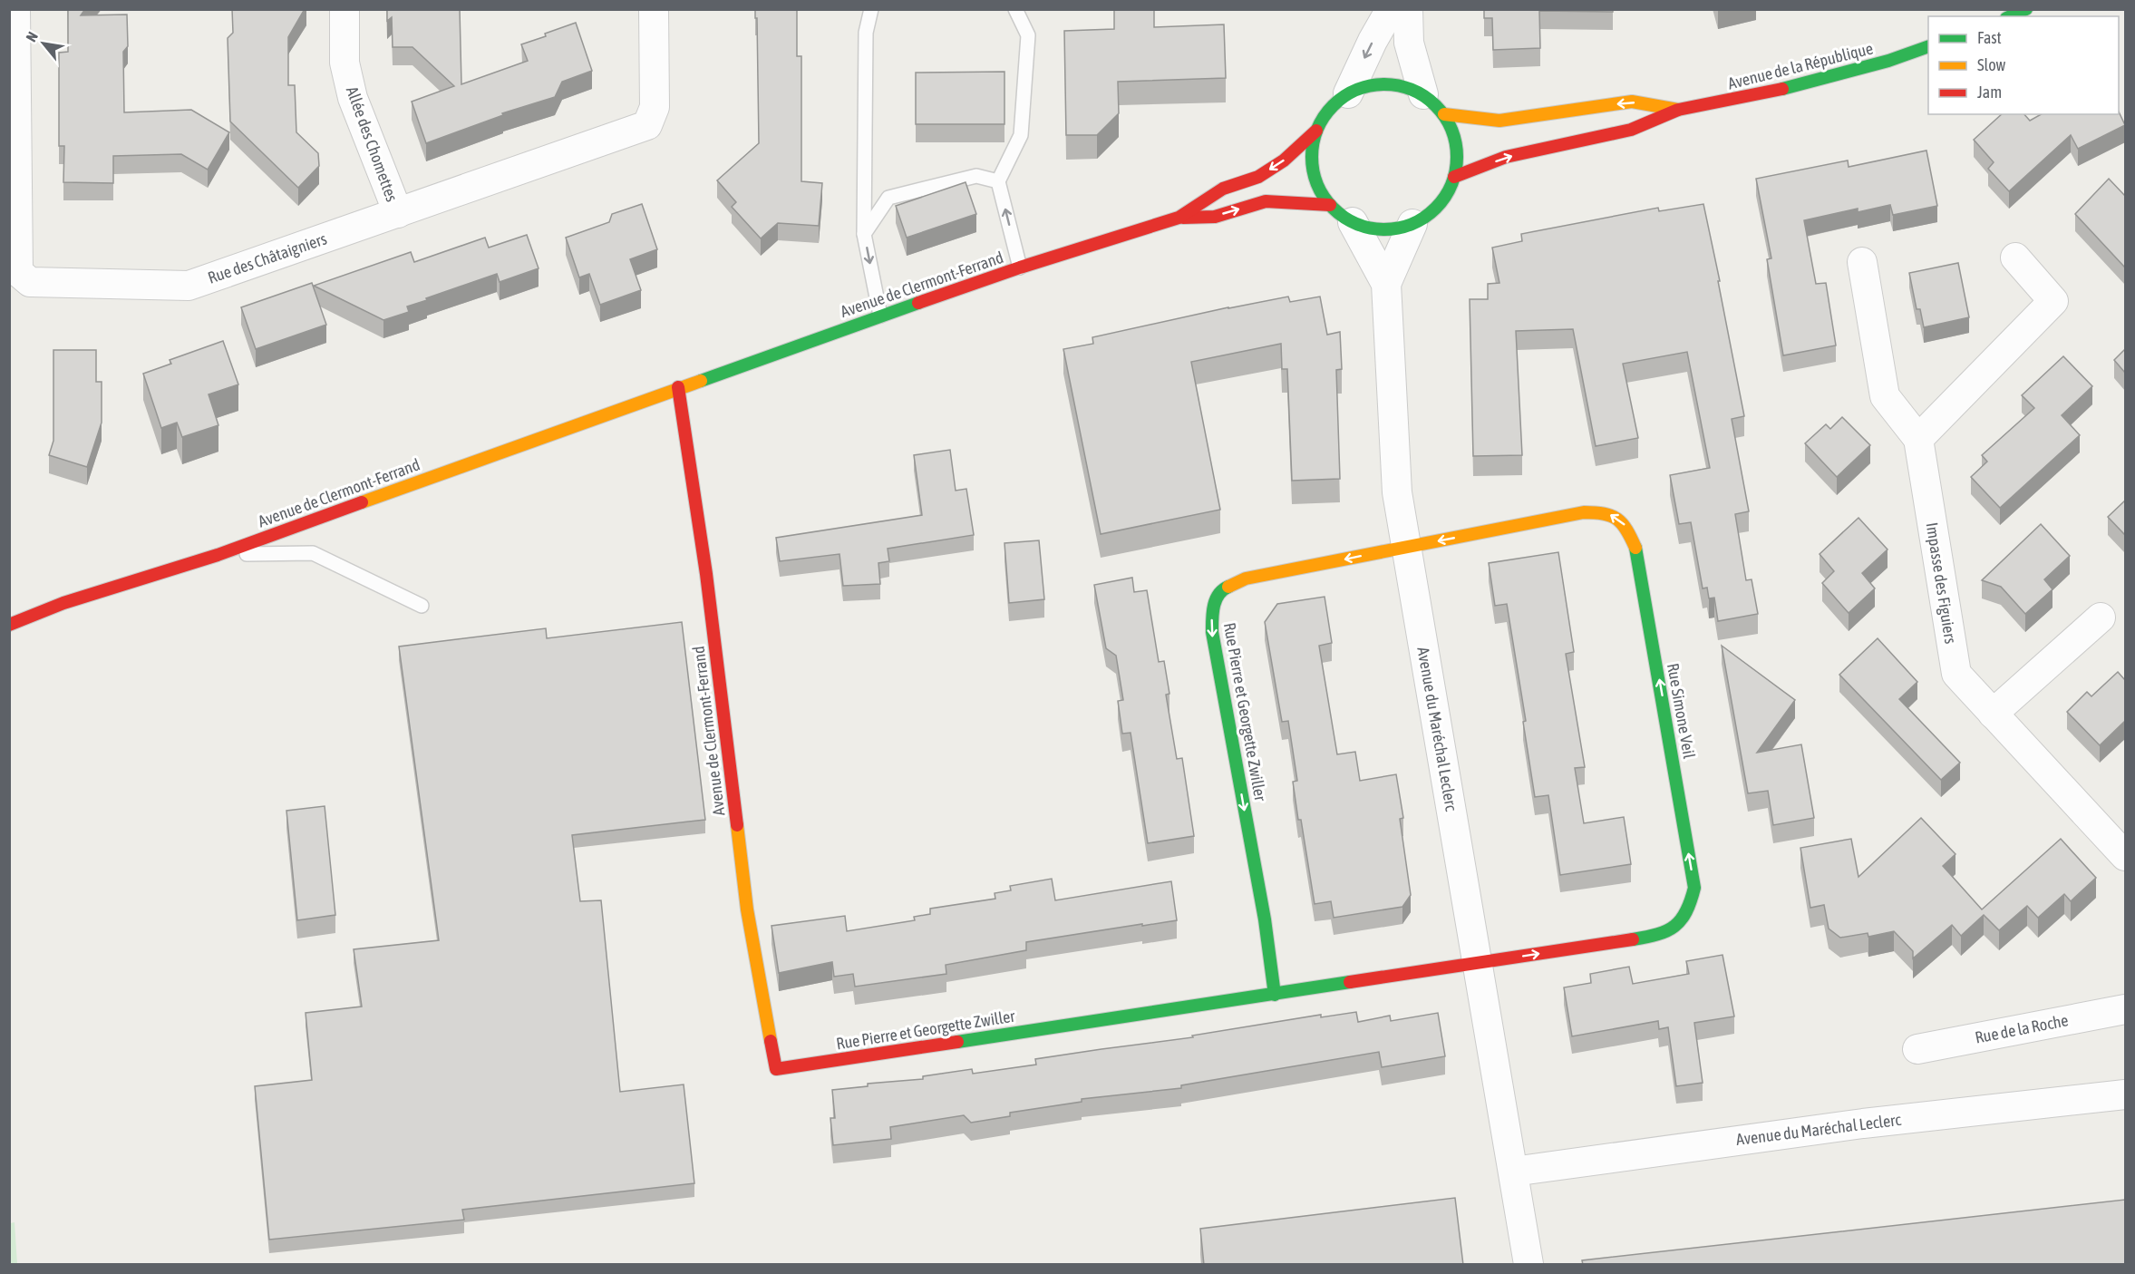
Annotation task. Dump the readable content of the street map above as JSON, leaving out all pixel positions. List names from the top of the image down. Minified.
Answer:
{"streets":{"street":["Avenue de la République","Allée des Chomettes","Rue des Châtaigniers","Avenue de Clermont-Ferrand","Impasse des Figuiers","Rue Simone Veil","Rue Pierre et Georgette Zwiller","Avenue du Maréchal Leclerc","Rue de la Roche"]},"crossings":[["Avenue de la République","Avenue de Clermont-Ferrand"],["Avenue de la République","Avenue du Maréchal Leclerc"],["Allée des Chomettes","Rue des Châtaigniers"],["Avenue de Clermont-Ferrand","Rue Pierre et Georgette Zwiller"],["Avenue de Clermont-Ferrand","Avenue du Maréchal Leclerc"],["Rue Simone Veil","Rue Pierre et Georgette Zwiller"],["Rue Simone Veil","Avenue du Maréchal Leclerc"],["Rue Pierre et Georgette Zwiller","Avenue du Maréchal Leclerc"]],"legend":["Fast","Slow","Jam"],"north":"top left"}
